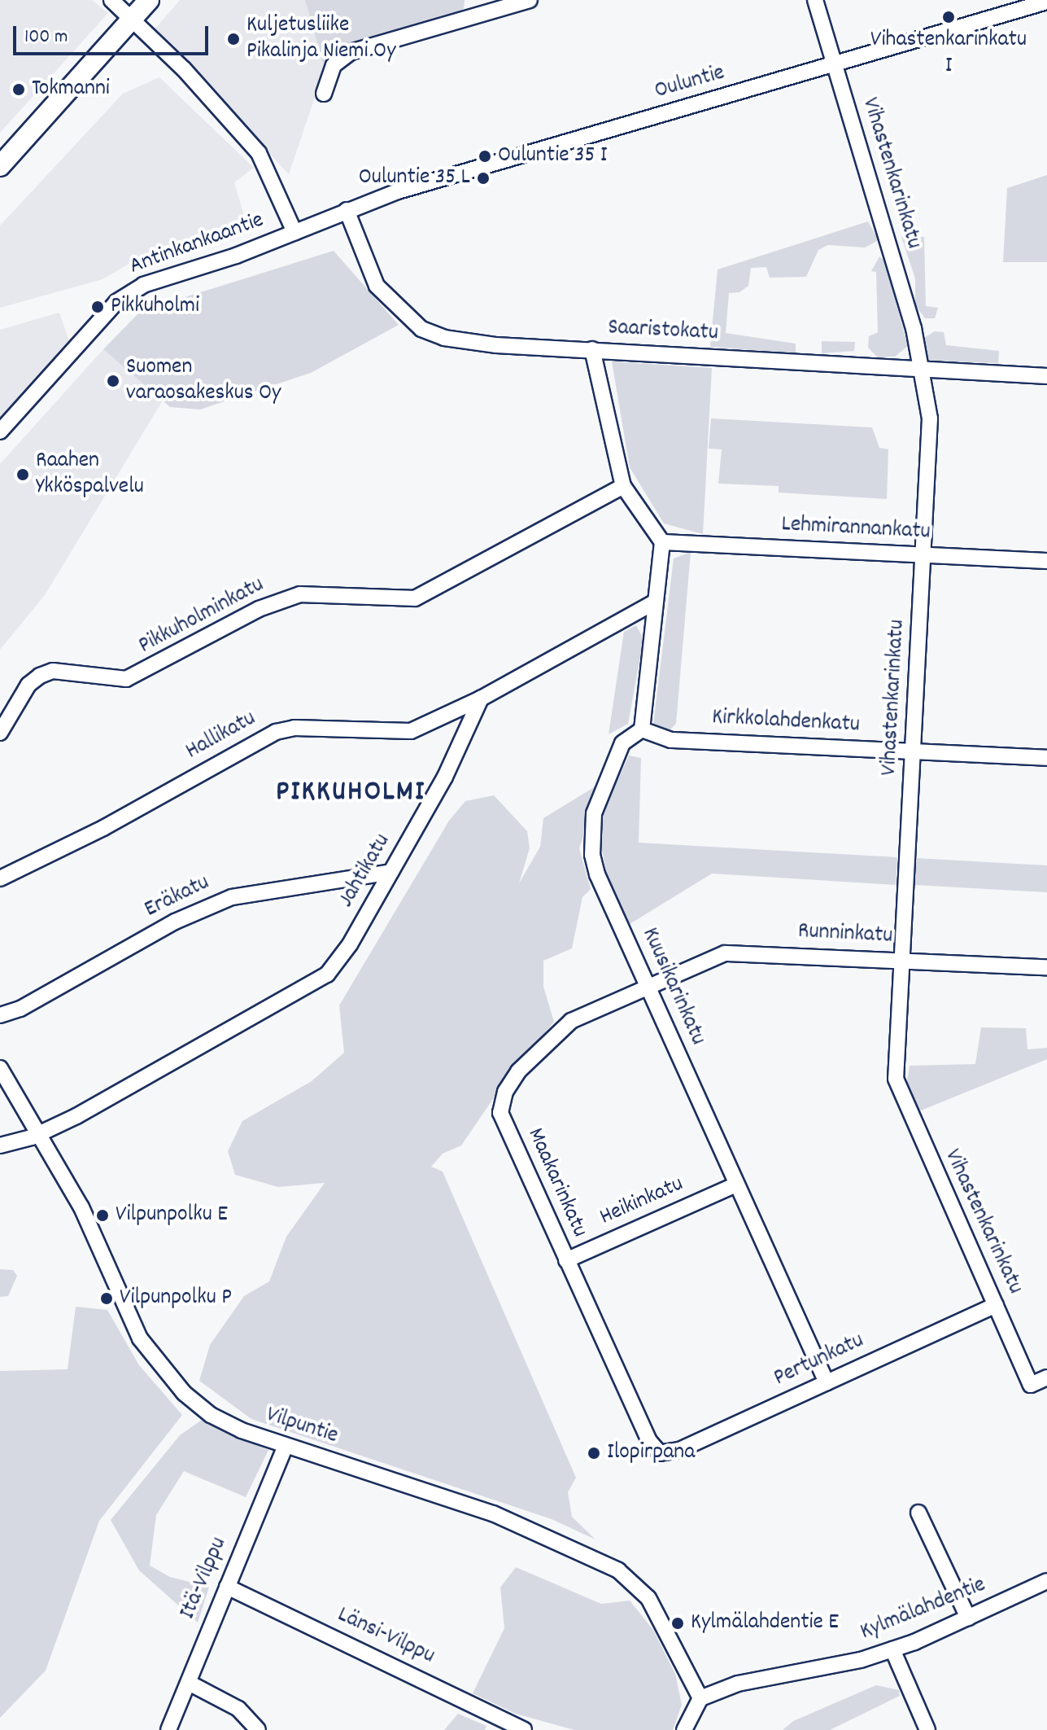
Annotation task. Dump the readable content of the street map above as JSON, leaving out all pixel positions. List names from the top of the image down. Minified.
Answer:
{"streets":{"street":["Ouluntie","Vihastenkarinkatu","Antinkankaantie","Saaristokatu","Lehmirannankatu","Pikkuholminkatu","Kirkkolahdenkatu","Hallikatu","Jahtikatu","Eräkatu","Runninkatu","Kuusikarinkatu","Maakarinkatu","Heikinkatu","Pertunkatu","Vilpuntie","Itä-Vilppu","Kylmälahdentie","Länsi-Vilppu"]},"crossings":[["Ouluntie","Vihastenkarinkatu"],["Ouluntie","Antinkankaantie"],["Ouluntie","Saaristokatu"],["Vihastenkarinkatu","Saaristokatu"],["Vihastenkarinkatu","Lehmirannankatu"],["Vihastenkarinkatu","Kirkkolahdenkatu"],["Vihastenkarinkatu","Runninkatu"],["Vihastenkarinkatu","Pertunkatu"],["Antinkankaantie","Saaristokatu"],["Kirkkolahdenkatu","Kuusikarinkatu"],["Hallikatu","Jahtikatu"],["Jahtikatu","Eräkatu"],["Jahtikatu","Vilpuntie"],["Runninkatu","Kuusikarinkatu"],["Runninkatu","Maakarinkatu"],["Kuusikarinkatu","Maakarinkatu"],["Kuusikarinkatu","Heikinkatu"],["Kuusikarinkatu","Pertunkatu"],["Maakarinkatu","Heikinkatu"],["Maakarinkatu","Pertunkatu"],["Vilpuntie","Itä-Vilppu"],["Vilpuntie","Kylmälahdentie"],["Itä-Vilppu","Länsi-Vilppu"]],"districts":["PIKKUHOLMI"],"places":["Vihastenkarinkatu I","Kuljetusliike Pikalinja Niemi Oy","Tokmanni","Ouluntie 35 I","Ouluntie 35 L","Pikkuholmi","Suomen varaosakeskus Oy","Raahen Ykköspalvelu","Vilpunpolku E","Vilpunpolku P","Ilopirpana","Kylmälahdentie E"],"scale_bar":"100 m"}
